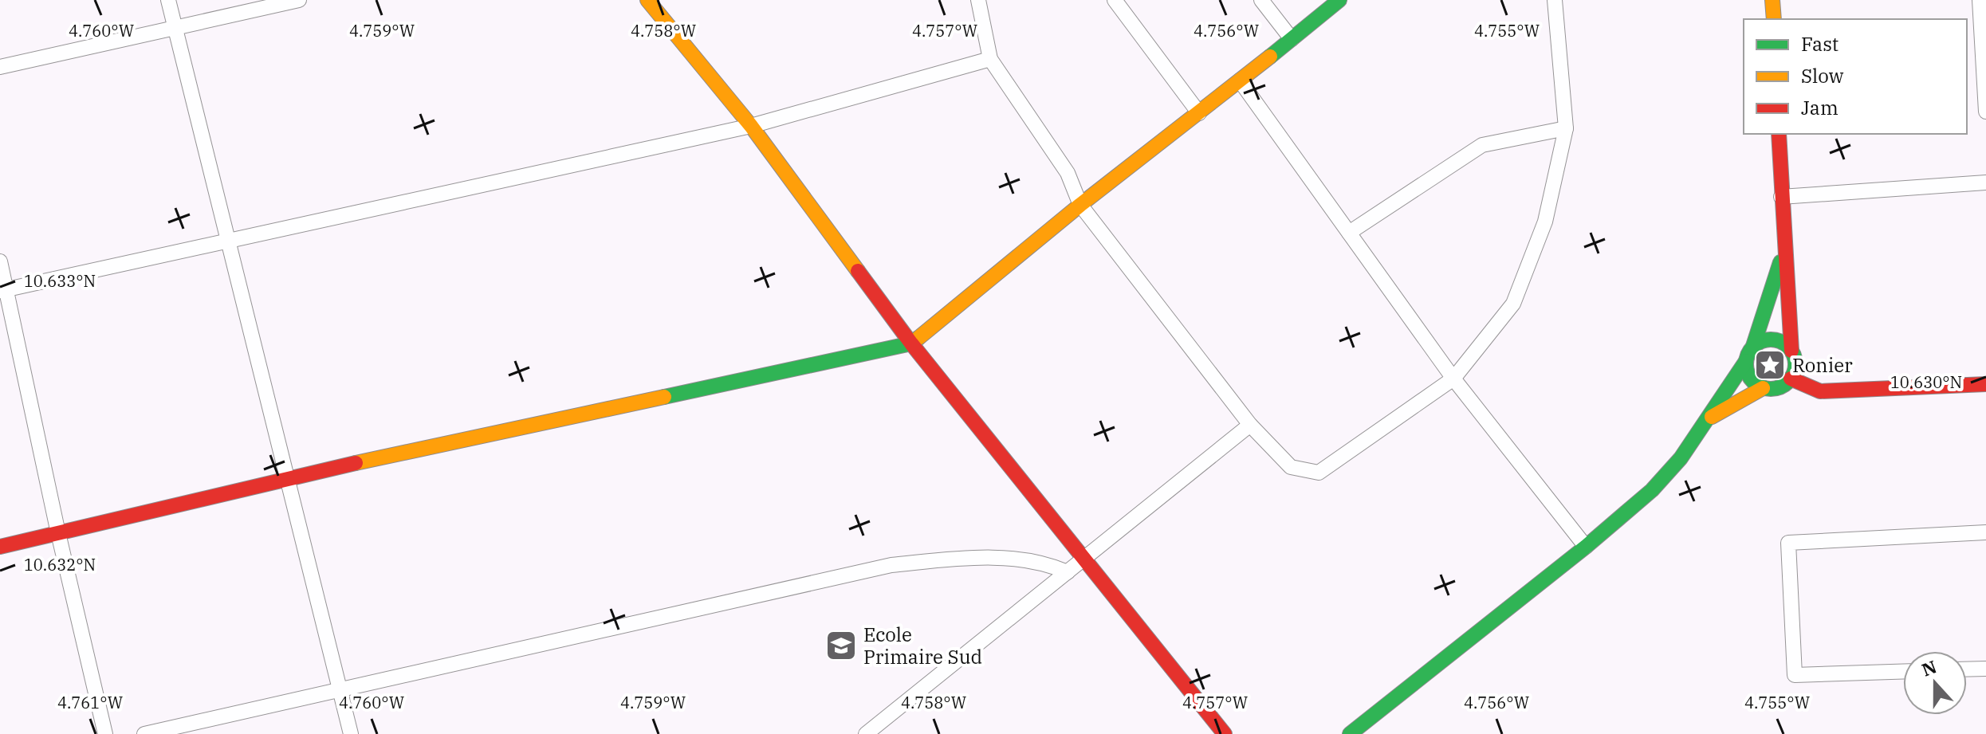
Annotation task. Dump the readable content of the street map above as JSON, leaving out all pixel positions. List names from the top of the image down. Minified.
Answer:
{"places":{"place":["Ronier"],"school or university":["Ecole Primaire Sud"]},"legend":["Fast","Slow","Jam"],"north":"top","coordinates":["4.755°W","4.760°W","4.759°W","4.758°W","4.757°W","4.756°W","10.633°N","10.630°N","10.632°N","4.761°W"]}
